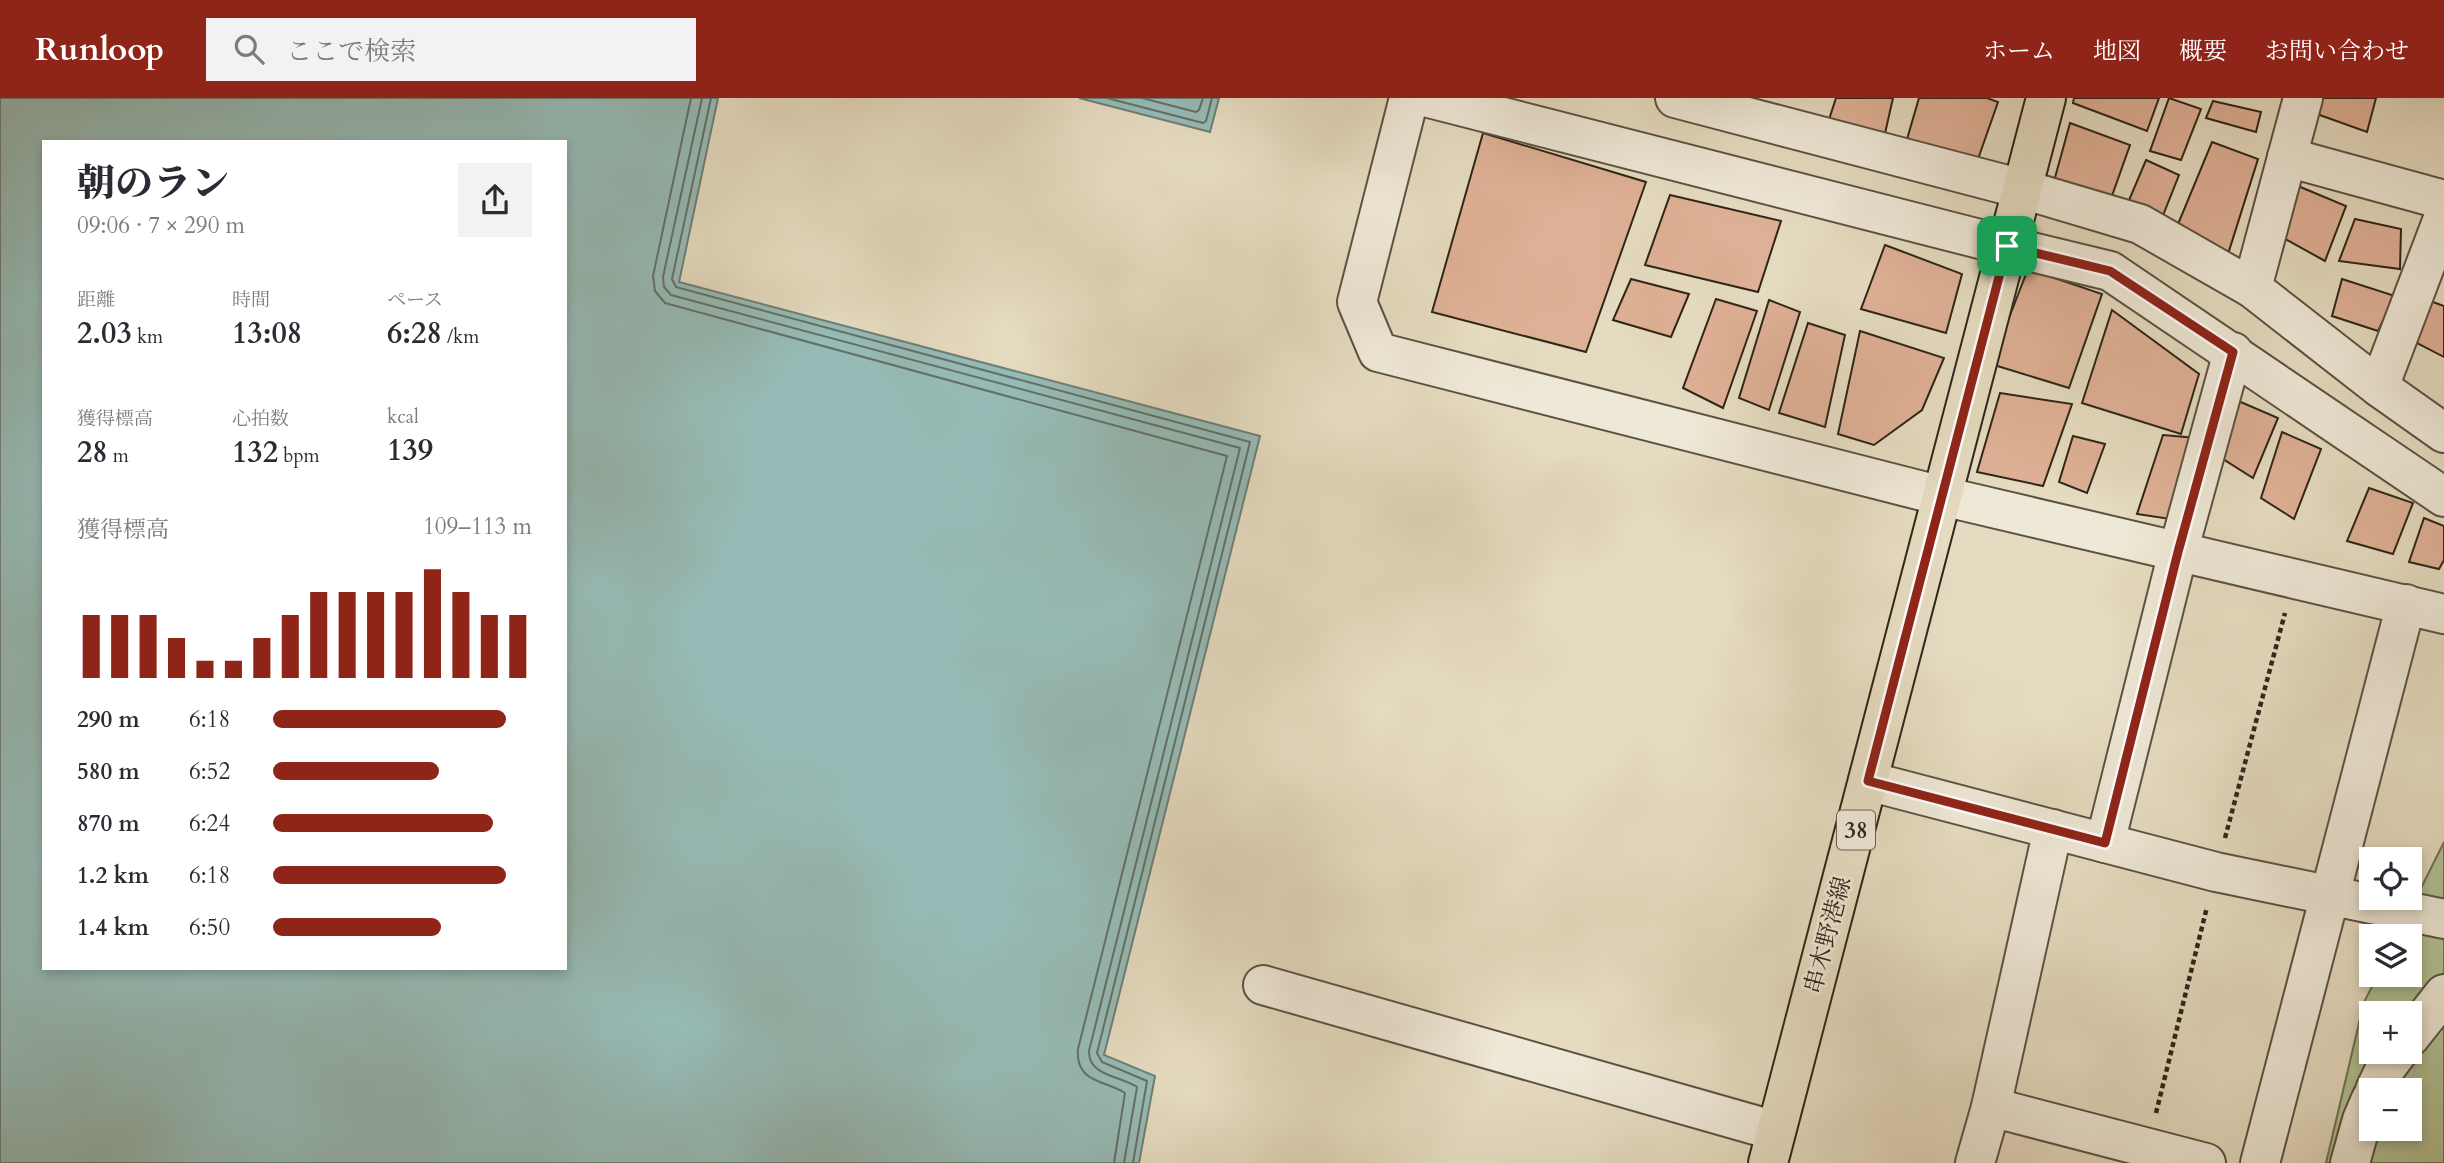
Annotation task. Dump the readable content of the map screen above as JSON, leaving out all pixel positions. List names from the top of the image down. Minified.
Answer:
{"streets":{"main road":["38","串木野港線"]},"page":{"header":"Runloop","search":"ここで検索","nav":["ホーム","地図","概要","お問い合わせ"],"heading":["朝のラン","09:06 · 7 × 290 m"],"stats":[["距離","2.03 km"],["時間","13:08"],["ペース","6:28 /km"],["獲得標高","28 m"],["心拍数","132 bpm"],["kcal","139"]],"chart":["獲得標高","109–113 m"],"list":[{"name":"290 m","note":"6:18"},{"name":"580 m","note":"6:52"},{"name":"870 m","note":"6:24"},{"name":"1.2 km","note":"6:18"},{"name":"1.4 km","note":"6:50"}],"map_buttons":["+","−"]}}
